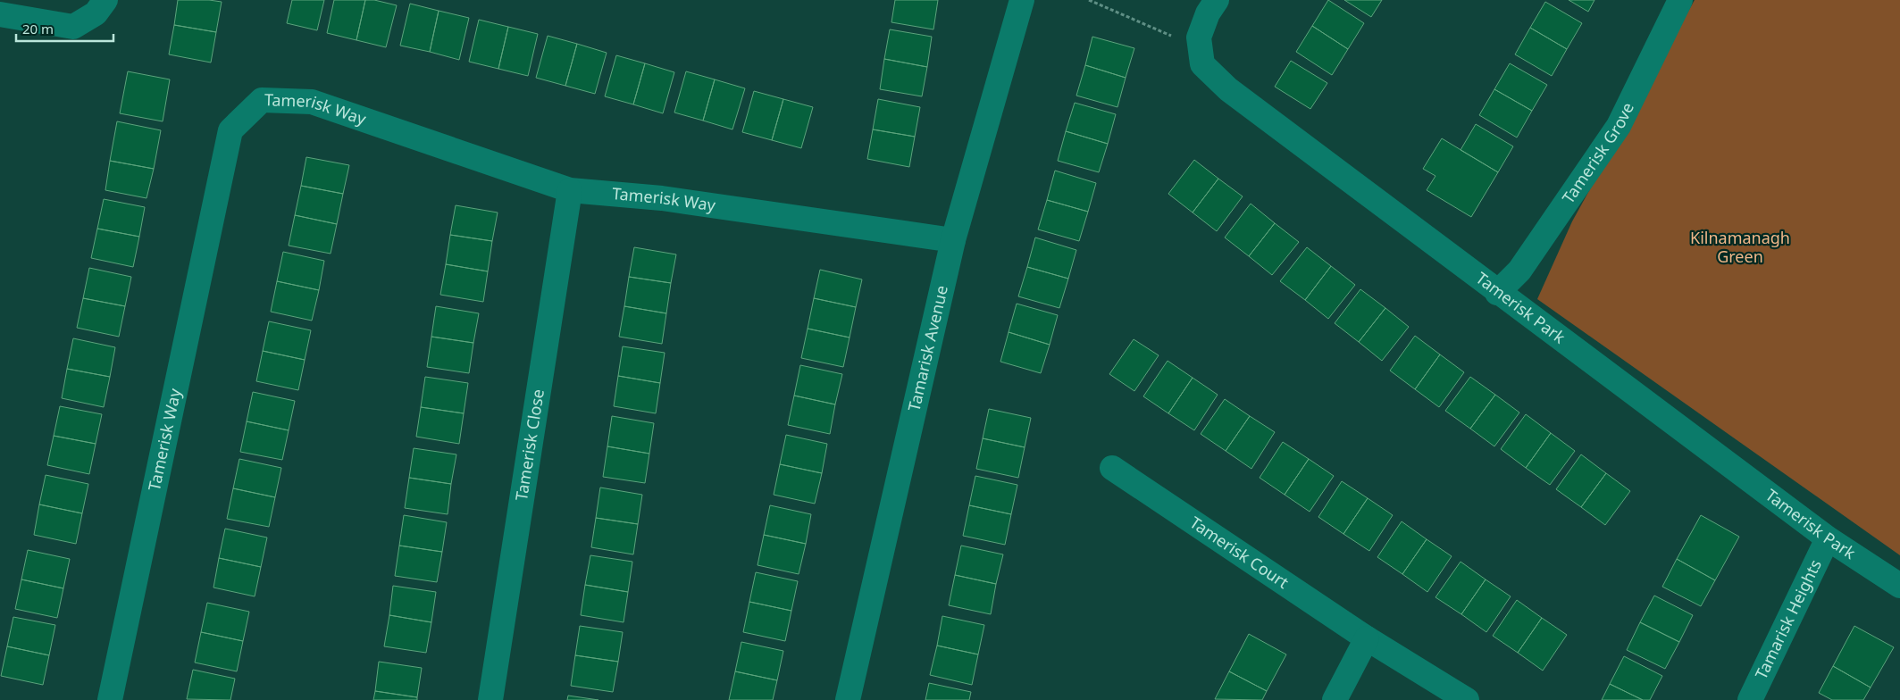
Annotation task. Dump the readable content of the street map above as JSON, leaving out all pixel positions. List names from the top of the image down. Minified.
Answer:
{"streets":{"street":["Tamerisk Way","Tamerisk Grove","Tamerisk Park","Tamarisk Avenue","Tamerisk Close","Tamerisk Court","Tamarisk Heights"]},"crossings":[["Tamerisk Way","Tamarisk Avenue"],["Tamerisk Way","Tamerisk Close"],["Tamerisk Grove","Tamerisk Park"],["Tamerisk Park","Tamarisk Heights"]],"parks":["Kilnamanagh Green"],"scale_bar":"20 m"}
